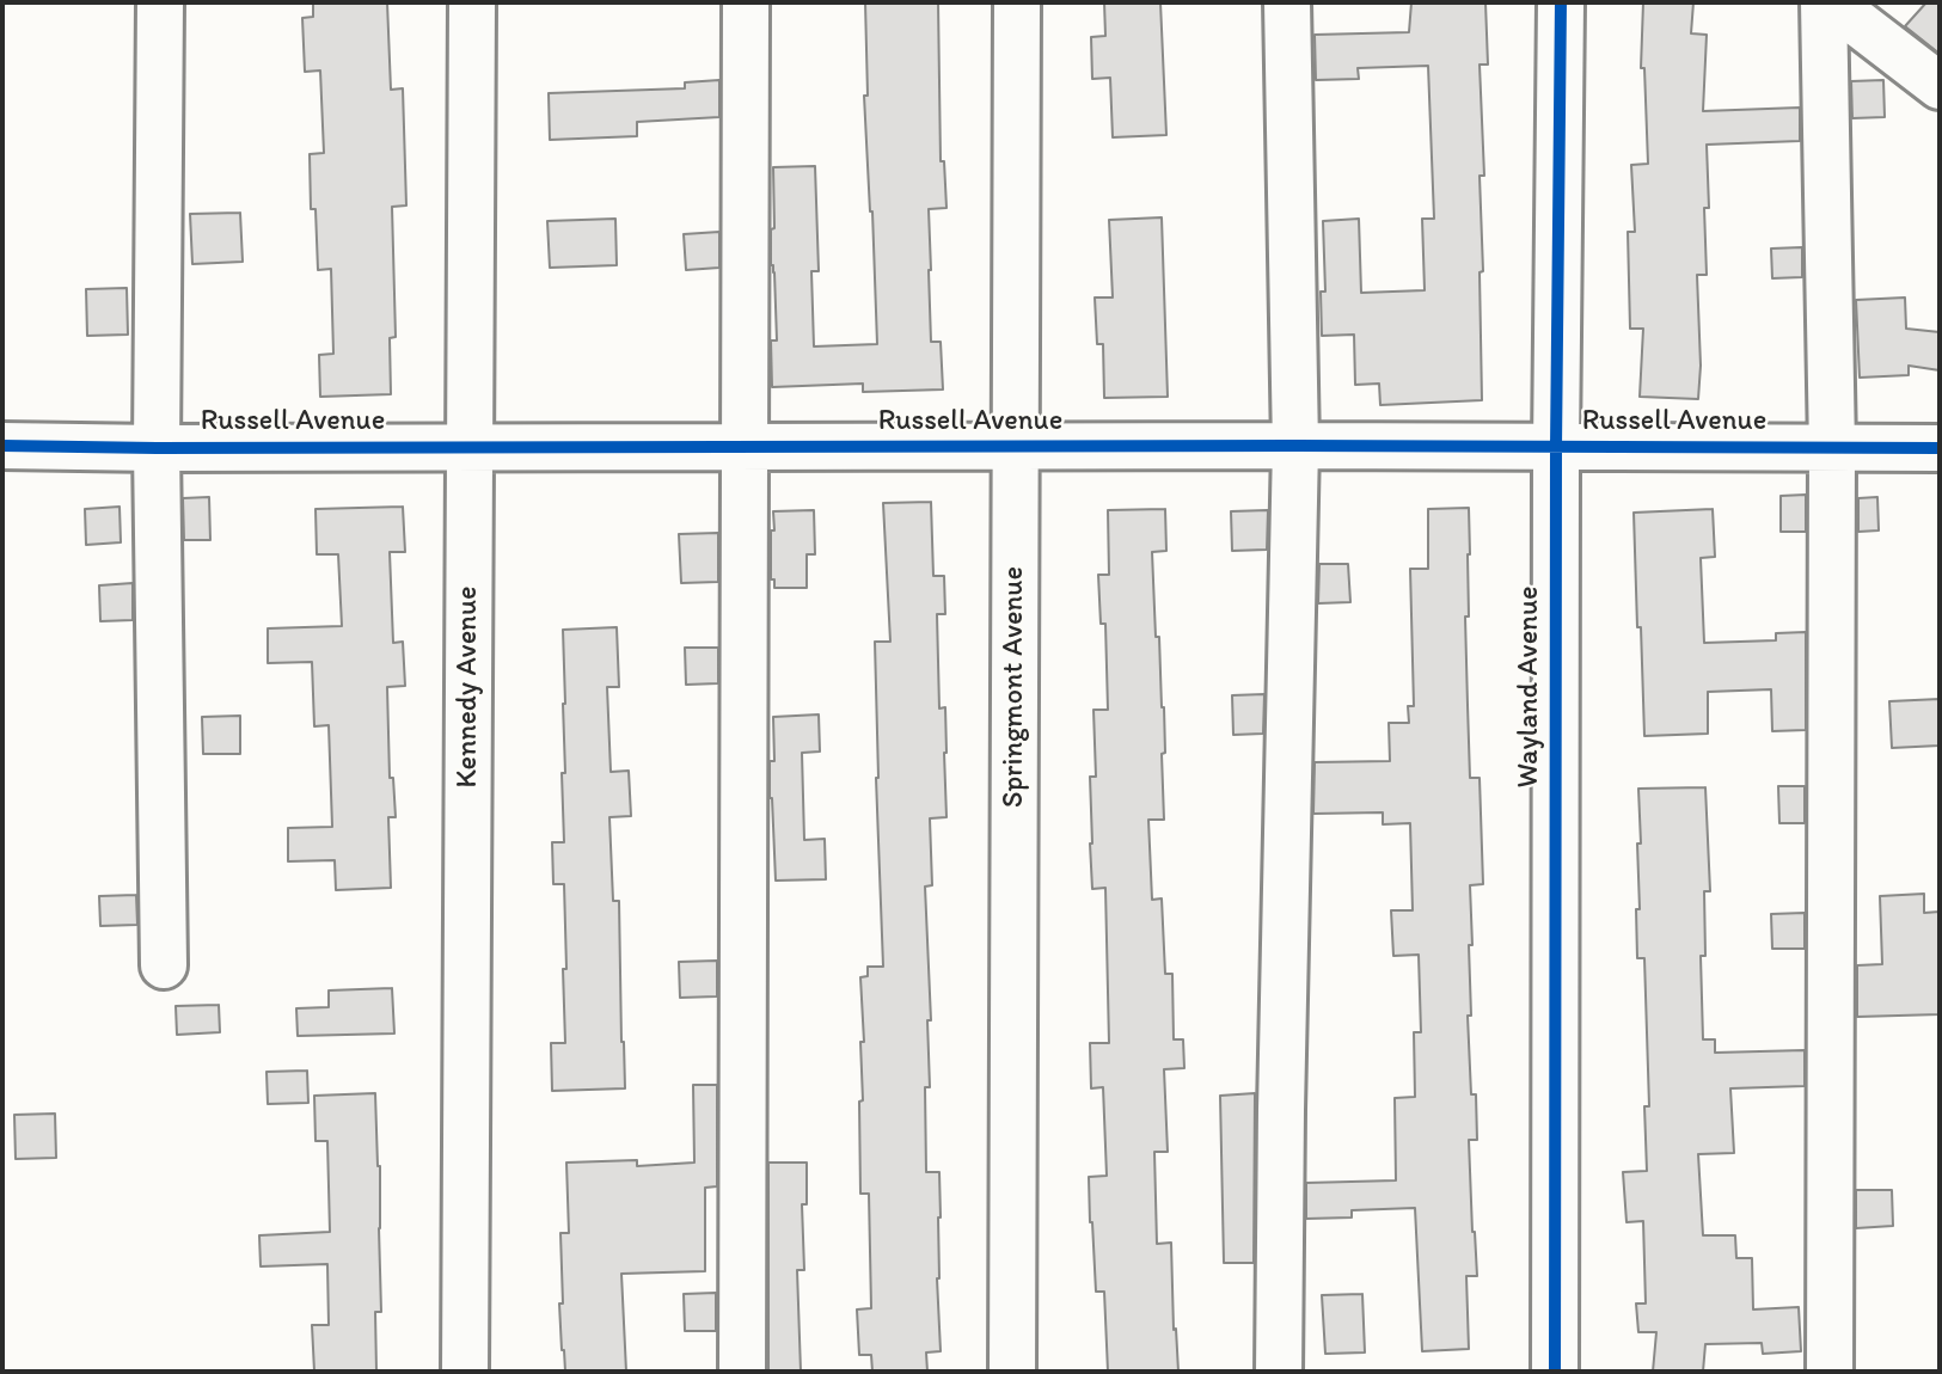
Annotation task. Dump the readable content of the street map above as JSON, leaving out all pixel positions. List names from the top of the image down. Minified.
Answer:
{"streets":{"street":["Russell Avenue","Kennedy Avenue","Springmont Avenue","Wayland Avenue"]},"crossings":[["Russell Avenue","Kennedy Avenue"],["Russell Avenue","Springmont Avenue"],["Russell Avenue","Wayland Avenue"]]}
